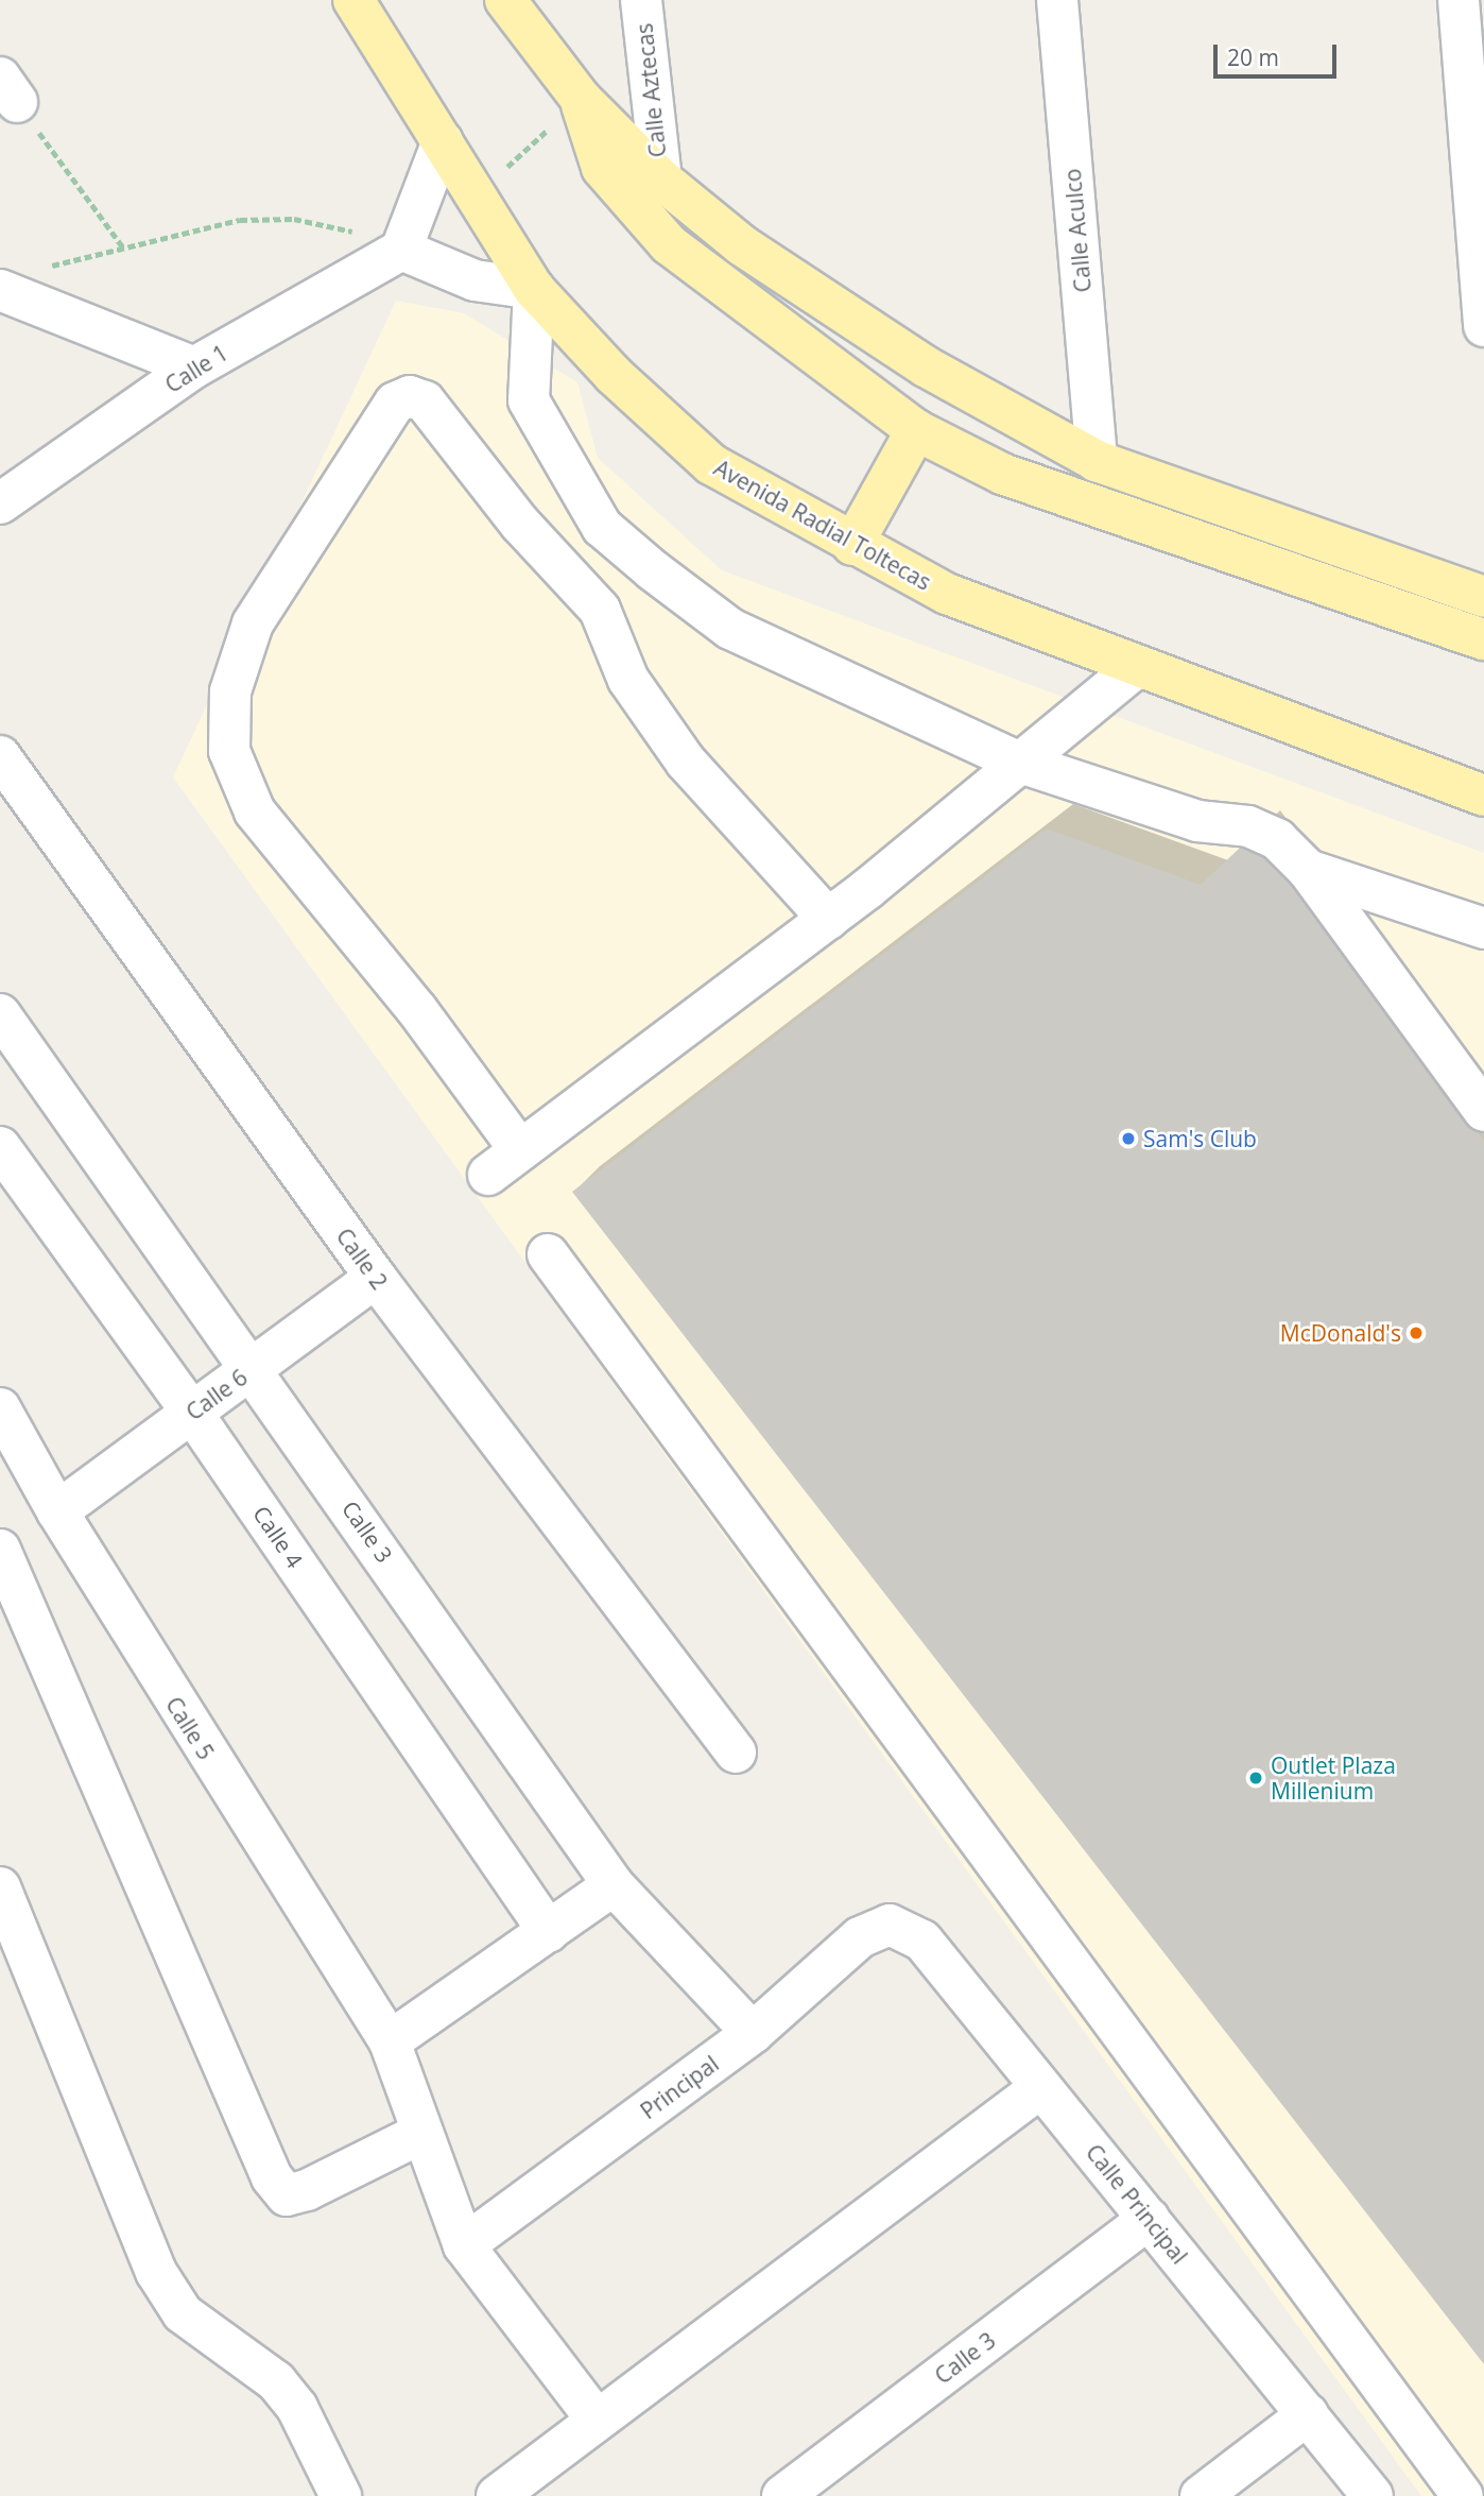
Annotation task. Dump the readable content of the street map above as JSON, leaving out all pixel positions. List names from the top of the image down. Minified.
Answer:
{"streets":{"main road":["Avenida Radial Toltecas"],"street":["Calle Aztecas","Calle Aculco","Calle 1","Calle 2","Calle 6","Calle 3","Calle 4","Calle 5","Principal","Calle Principal"]},"crossings":[["Calle 2","Calle 6"],["Calle 6","Calle 3"],["Calle 6","Calle 4"],["Calle 6","Calle 5"],["Calle 3","Principal"],["Calle 3","Calle Principal"],["Calle 5","Principal"],["Principal","Calle Principal"]],"places":["Sam's Club","McDonald's","Outlet Plaza Millenium"],"scale_bar":"20 m"}
